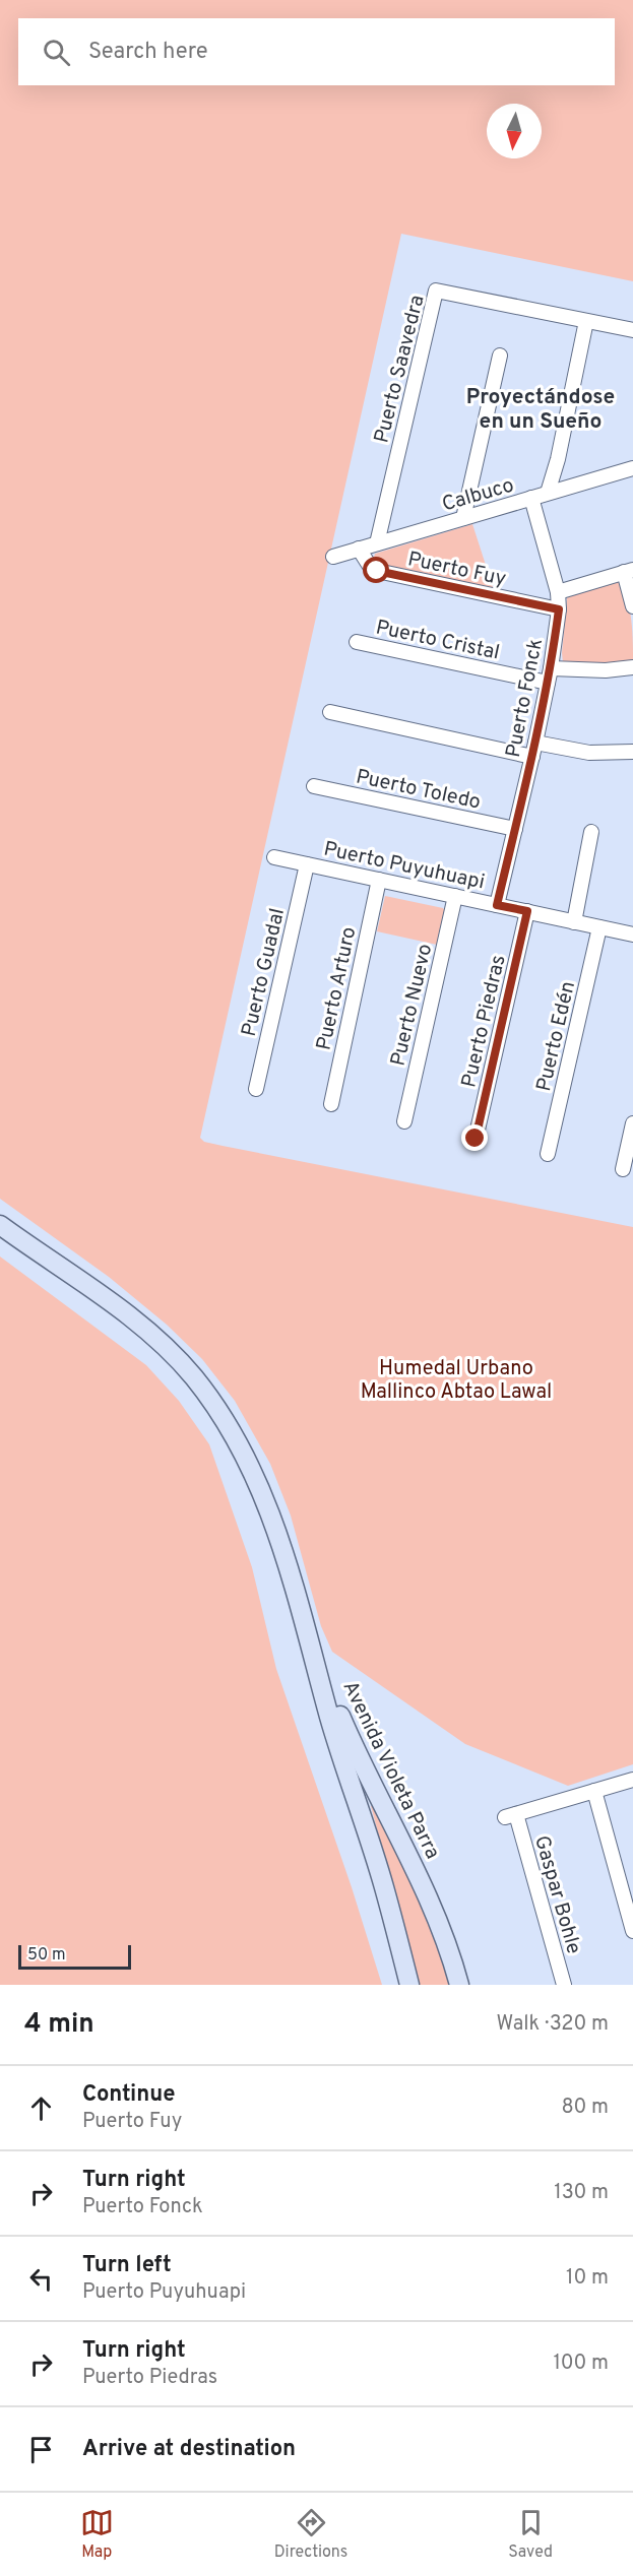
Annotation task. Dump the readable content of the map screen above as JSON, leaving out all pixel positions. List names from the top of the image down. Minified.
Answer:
{"streets":{"main road":["Avenida Violeta Parra"],"street":["Puerto Saavedra","Calbuco","Puerto Fuy","Puerto Cristal","Puerto Fonck","Puerto Toledo","Puerto Puyuhuapi","Puerto Guadal","Puerto Arturo","Puerto Nuevo","Puerto Piedras","Puerto Edén","Gaspar Bohle"]},"crossings":[["Puerto Saavedra","Calbuco"],["Calbuco","Puerto Fuy"],["Calbuco","Puerto Fonck"],["Puerto Fuy","Puerto Fonck"],["Puerto Cristal","Puerto Fonck"],["Puerto Fonck","Puerto Toledo"],["Puerto Fonck","Puerto Puyuhuapi"],["Puerto Puyuhuapi","Puerto Guadal"],["Puerto Puyuhuapi","Puerto Arturo"],["Puerto Puyuhuapi","Puerto Nuevo"],["Puerto Puyuhuapi","Puerto Piedras"],["Puerto Puyuhuapi","Puerto Edén"]],"districts":["Proyectándose en un Sueño"],"parks":["Humedal Urbano Mallinco Abtao Lawal"],"scale_bar":"50 m","north":"bottom","page":{"search":"Search here","scale":"50 m","heading":["4 min","Walk · 320 m"],"list":[["Continue","Puerto Fuy","80 m"],["Turn right","Puerto Fonck","130 m"],["Turn left","Puerto Puyuhuapi","10 m"],["Turn right","Puerto Piedras","100 m"],"Arrive at destination"],"nav":["Map","Directions","Saved"]}}
